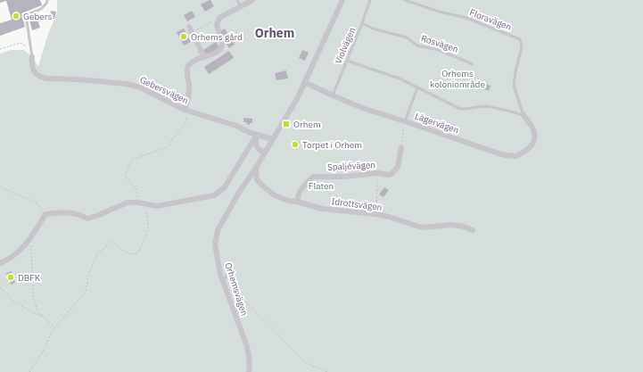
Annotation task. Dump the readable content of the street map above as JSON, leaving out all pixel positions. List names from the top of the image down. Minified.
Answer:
{"streets":{"street":["Gebersvägen","Lägervägen","Spaljévägen","Idrottsvägen","Orhemsvägen"],"lane":["Floravägen","Rosvägen","Violvägen"]},"crossings":[["Floravägen","Lägervägen"],["Rosvägen","Violvägen"],["Violvägen","Lägervägen"],["Lägervägen","Orhemsvägen"],["Spaljévägen","Idrottsvägen"],["Idrottsvägen","Orhemsvägen"]],"districts":["Orhem"],"parks":["Orhems koloniområde","Flaten"],"places":{"other":["Gebers","Orhems gård","Torpet i Orhem","DBFK"],"transit":["Orhem"]}}
